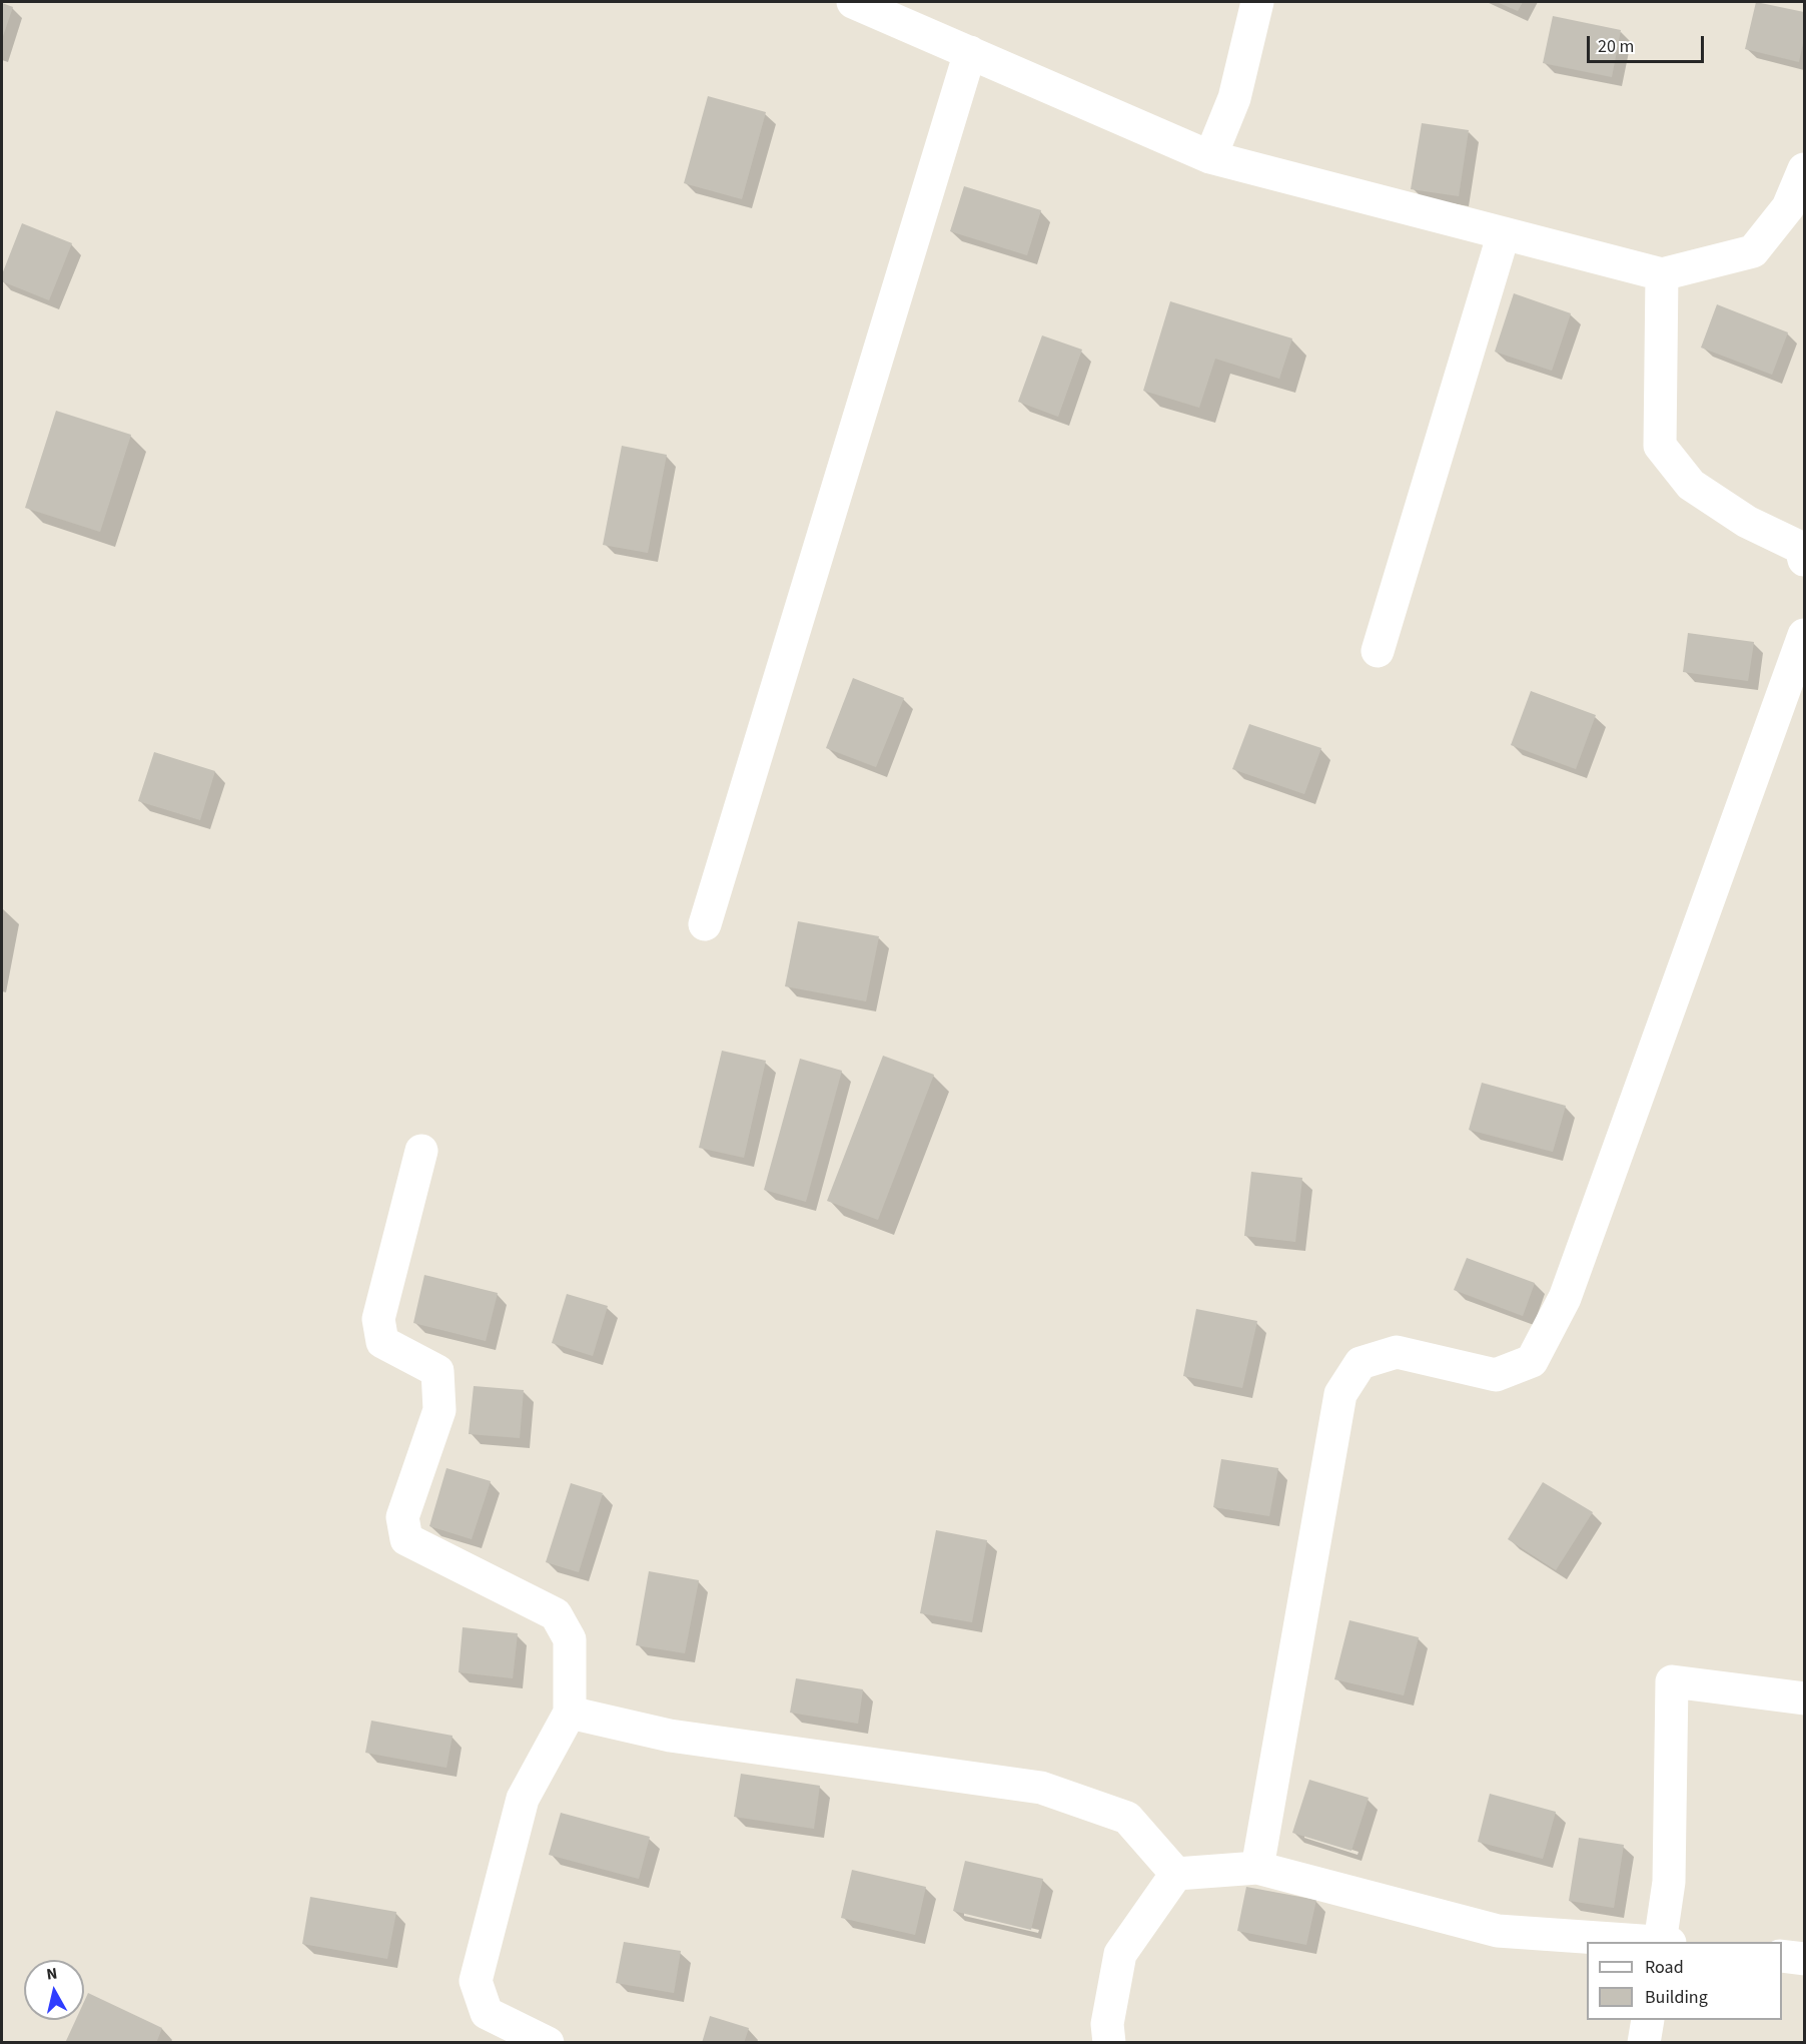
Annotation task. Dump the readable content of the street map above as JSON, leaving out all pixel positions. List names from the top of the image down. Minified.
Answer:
{"legend":["Road","Building"],"scale_bar":"20 m","north":"top"}
